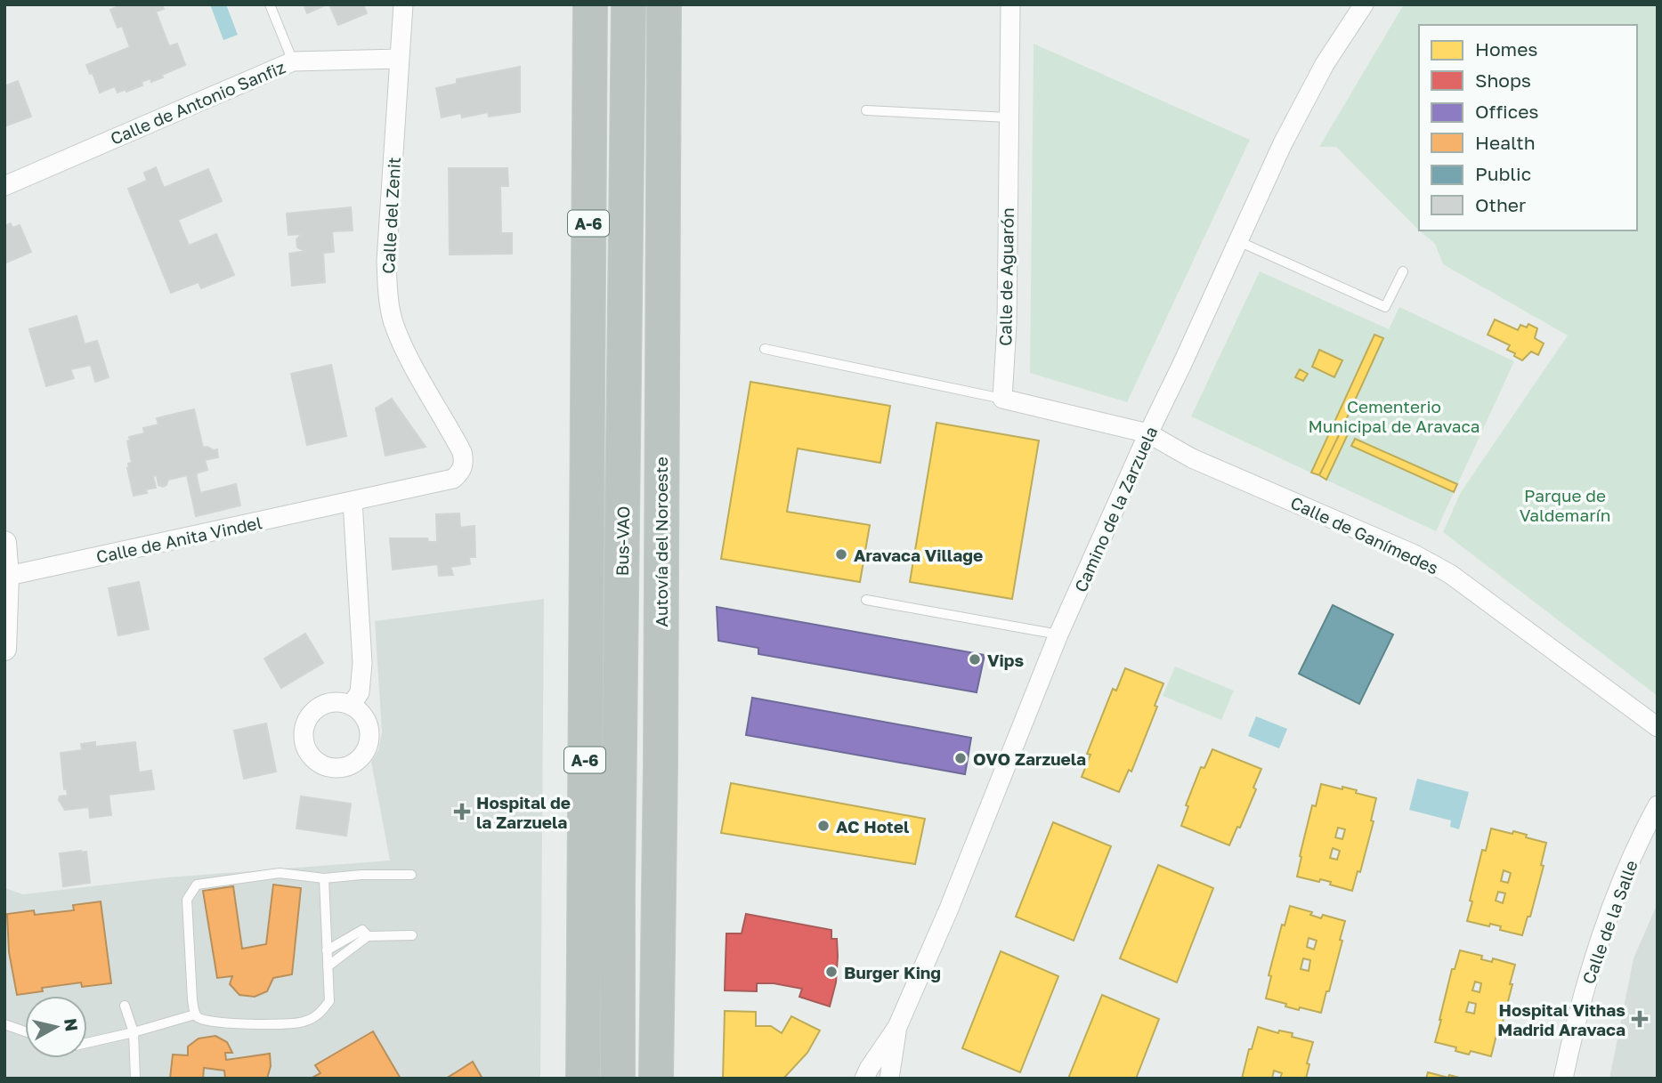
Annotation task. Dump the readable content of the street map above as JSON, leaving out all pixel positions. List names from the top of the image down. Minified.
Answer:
{"streets":{"highway":["A-6","Bus-VAO","Autovía del Noroeste"],"street":["Calle de Antonio Sanfiz","Calle del Zenit","Calle de Aguarón","Camino de la Zarzuela","Calle de Ganímedes","Calle de Anita Vindel","Calle de la Salle"]},"crossings":[["Calle de Antonio Sanfiz","Calle del Zenit"],["Calle del Zenit","Calle de Anita Vindel"],["Camino de la Zarzuela","Calle de Ganímedes"]],"parks":["Cementerio Municipal de Aravaca","Parque de Valdemarín"],"places":{"other":["Aravaca Village","Vips","OVO Zarzuela","AC Hotel","Burger King"],"health":["Hospital de la Zarzuela","Hospital Vithas Madrid Aravaca"]},"legend":["Homes","Shops","Offices","Health","Public","Other"],"north":"right"}
